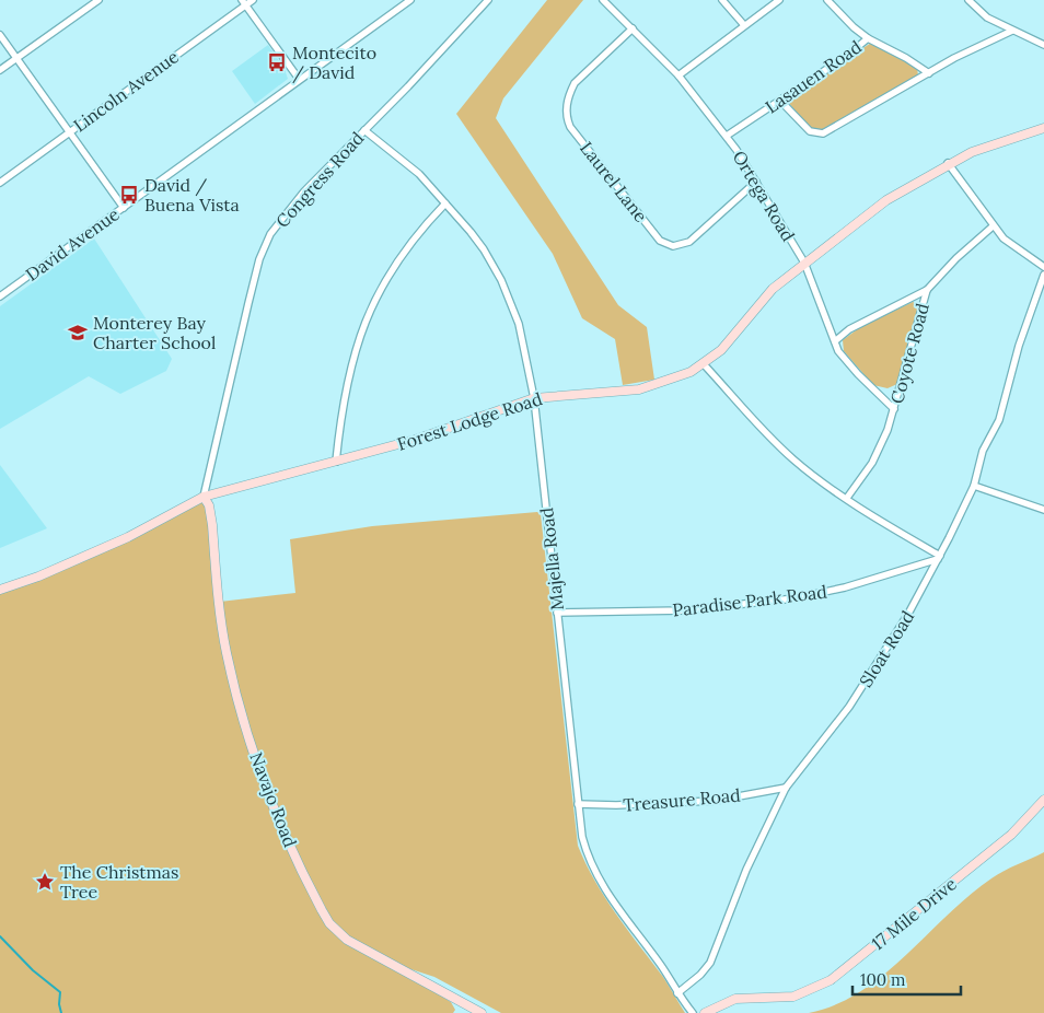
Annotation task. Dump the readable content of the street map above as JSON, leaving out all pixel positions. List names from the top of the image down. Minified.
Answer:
{"streets":{"street":["Lasauen Road","Lincoln Avenue","Congress Road","Laurel Lane","Ortega Road","David Avenue","Coyote Road","Forest Lodge Road","Majella Road","Paradise Park Road","Sloat Road","Navajo Road","Treasure Road","17 Mile Drive"]},"crossings":[["Lasauen Road","Ortega Road"],["Congress Road","Forest Lodge Road"],["Congress Road","Majella Road"],["Congress Road","Navajo Road"],["Laurel Lane","Ortega Road"],["Ortega Road","Coyote Road"],["Ortega Road","Forest Lodge Road"],["Forest Lodge Road","Majella Road"],["Forest Lodge Road","Navajo Road"],["Majella Road","Paradise Park Road"],["Majella Road","Sloat Road"],["Majella Road","Treasure Road"],["Paradise Park Road","Sloat Road"],["Sloat Road","Treasure Road"]],"places":{"bus stop":["Montecito / David","David / Buena Vista"],"school or university":["Monterey Bay Charter School"],"place":["The Christmas Tree"]},"scale_bar":"100 m"}
